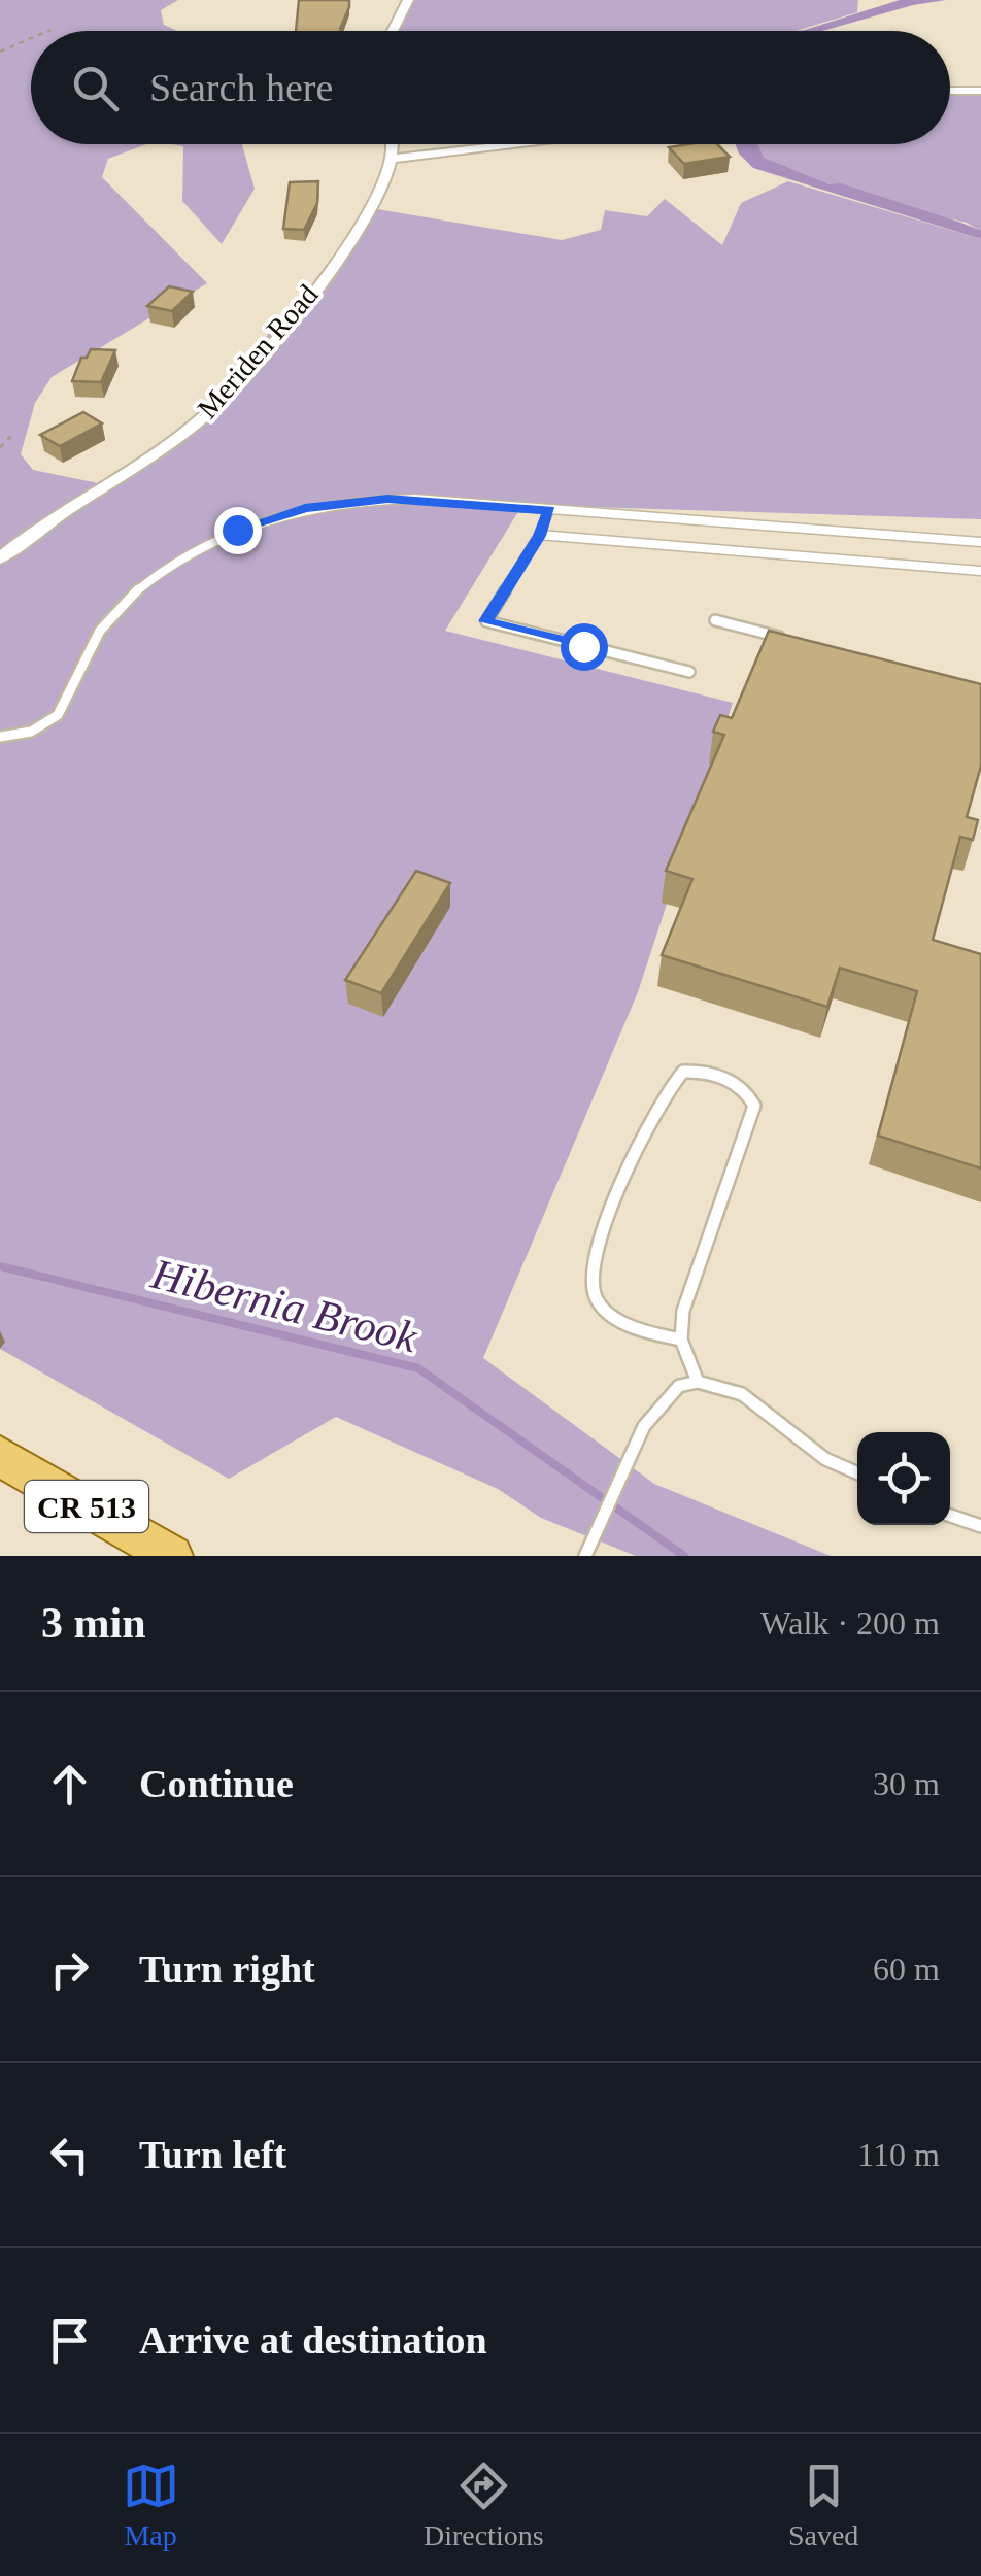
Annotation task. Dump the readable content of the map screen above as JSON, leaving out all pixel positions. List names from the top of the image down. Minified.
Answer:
{"streets":{"main road":["CR 513"],"street":["Meriden Road"]},"water":["Hibernia Brook"],"page":{"search":"Search here","heading":["3 min","Walk · 200 m"],"list":[["Continue","30 m"],["Turn right","60 m"],["Turn left","110 m"],"Arrive at destination"],"nav":["Map","Directions","Saved"]}}
